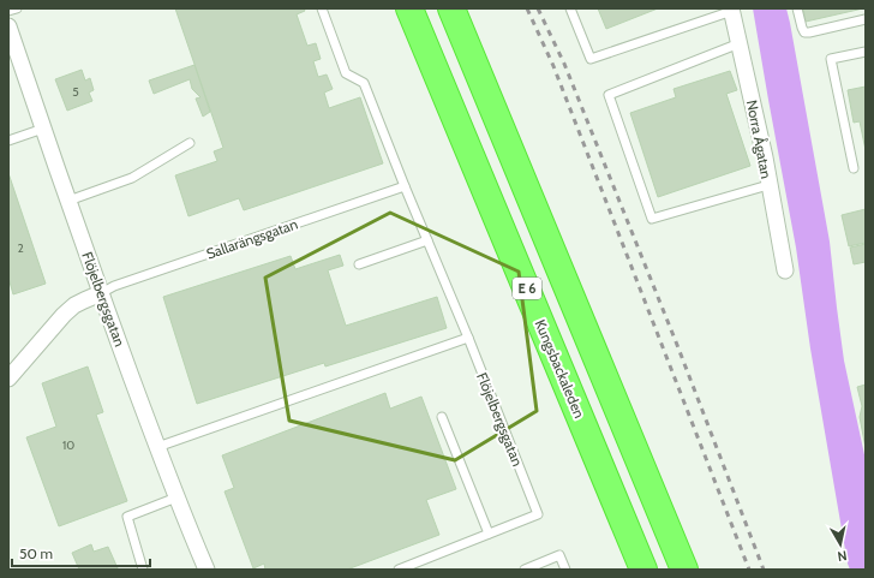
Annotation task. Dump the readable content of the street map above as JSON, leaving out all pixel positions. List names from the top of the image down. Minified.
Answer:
{"streets":{"highway":["E 6","Kungsbackaleden"],"street":["Norra Ågatan","Flöjelbergsgatan"],"lane":["Sallarängsgatan"]},"crossings":[["Sallarängsgatan","Flöjelbergsgatan"]],"house_numbers":["5","2","10"],"scale_bar":"50 m","north":"bottom"}
